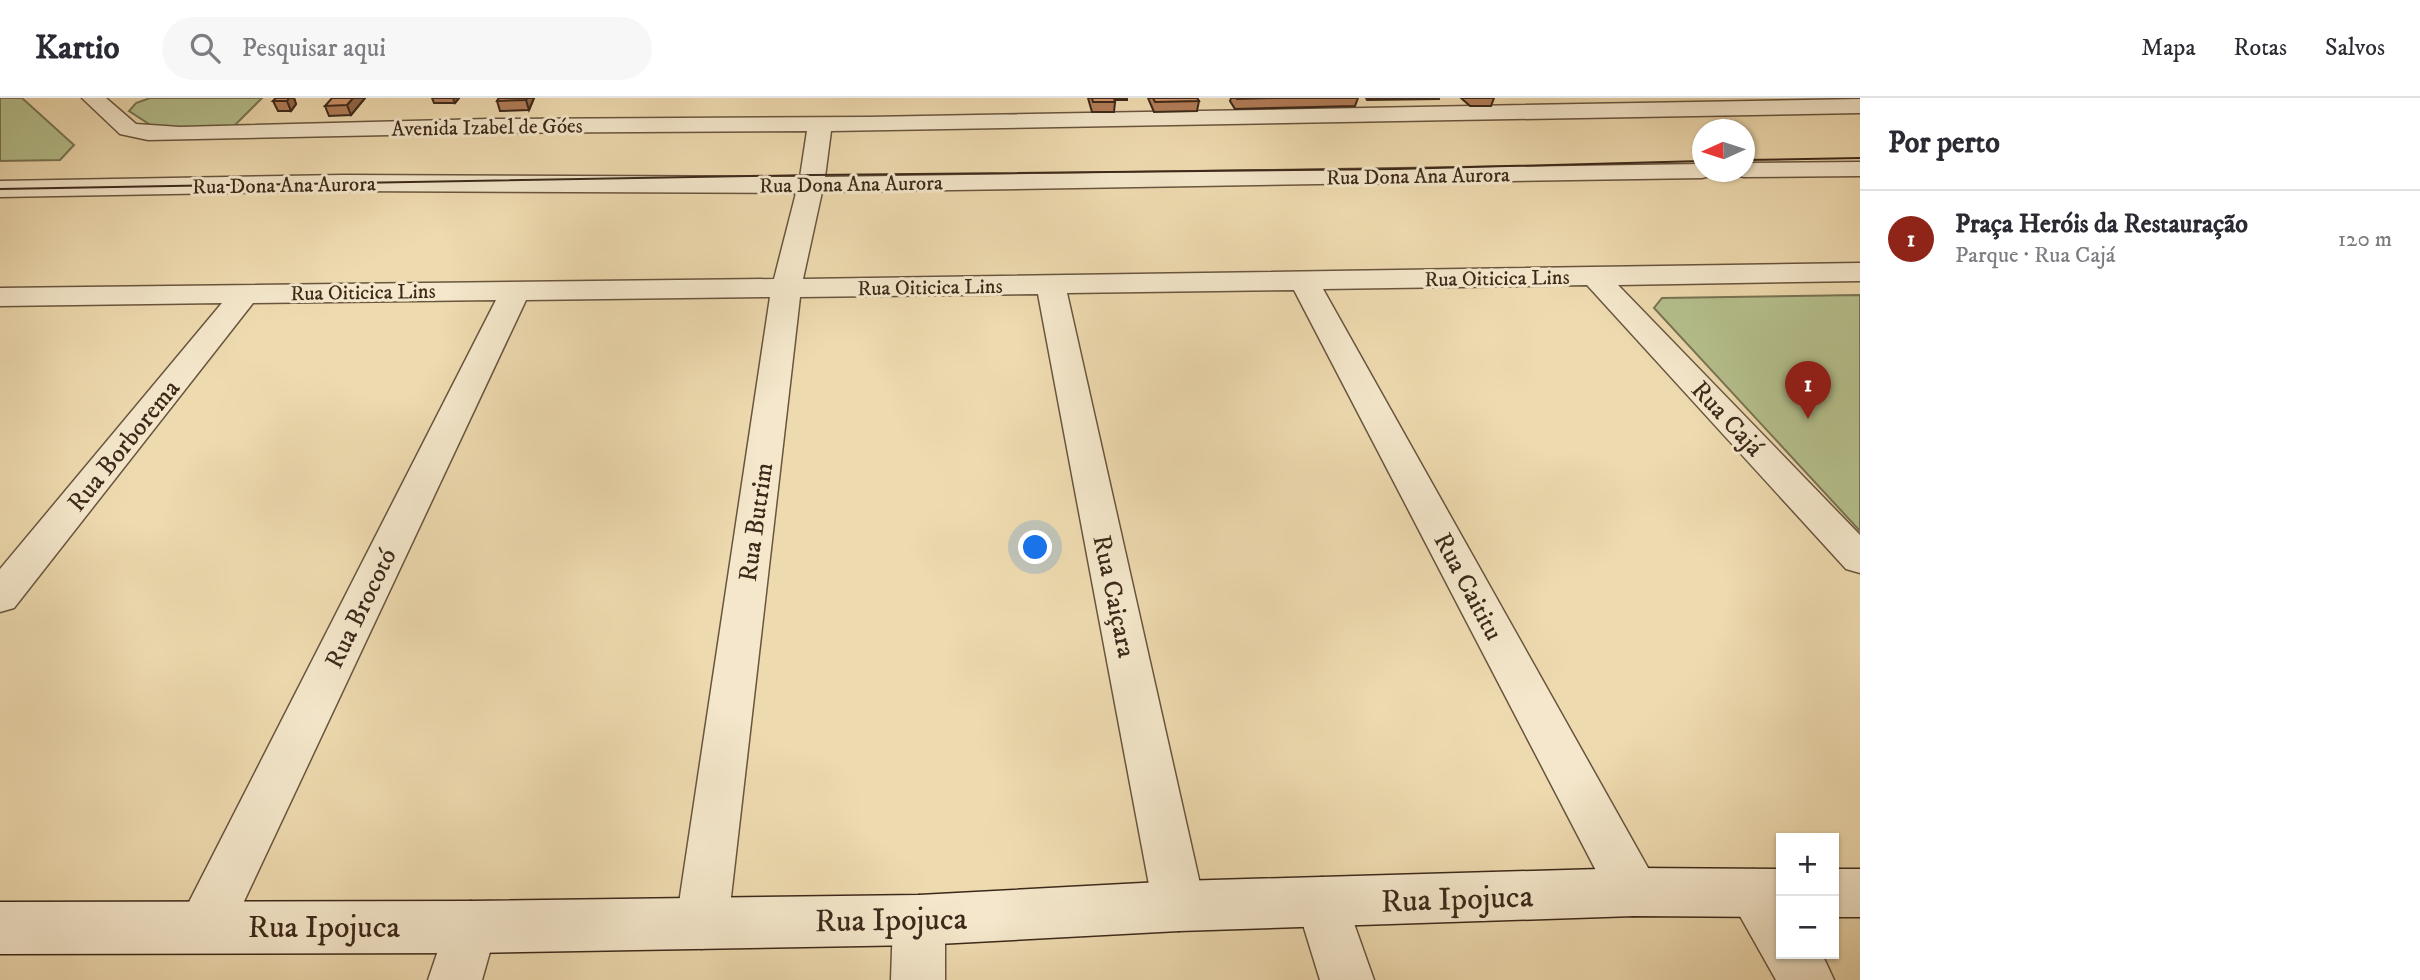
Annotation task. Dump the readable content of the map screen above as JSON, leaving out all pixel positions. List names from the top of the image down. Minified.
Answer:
{"streets":{"street":["Avenida Izabel de Góes","Rua Dona Ana Aurora","Rua Oiticica Lins","Rua Cajá","Rua Borborema","Rua Butrim","Rua Caititu","Rua Caiçara","Rua Brocotó","Rua Ipojuca"]},"crossings":[["Avenida Izabel de Góes","Rua Butrim"],["Rua Dona Ana Aurora","Rua Butrim"],["Rua Oiticica Lins","Rua Cajá"],["Rua Oiticica Lins","Rua Borborema"],["Rua Oiticica Lins","Rua Butrim"],["Rua Oiticica Lins","Rua Caititu"],["Rua Oiticica Lins","Rua Caiçara"],["Rua Oiticica Lins","Rua Brocotó"],["Rua Butrim","Rua Ipojuca"],["Rua Caititu","Rua Ipojuca"],["Rua Caiçara","Rua Ipojuca"],["Rua Brocotó","Rua Ipojuca"]],"north":"left","page":{"header":"Kartio","search":"Pesquisar aqui","nav":["Mapa","Rotas","Salvos"],"heading":"Por perto","list":[{"mark":"1","name":"Praça Heróis da Restauração","note":"Parque · Rua Cajá","value":"120 m"}],"pins":"1","map_buttons":["+","−"]}}
